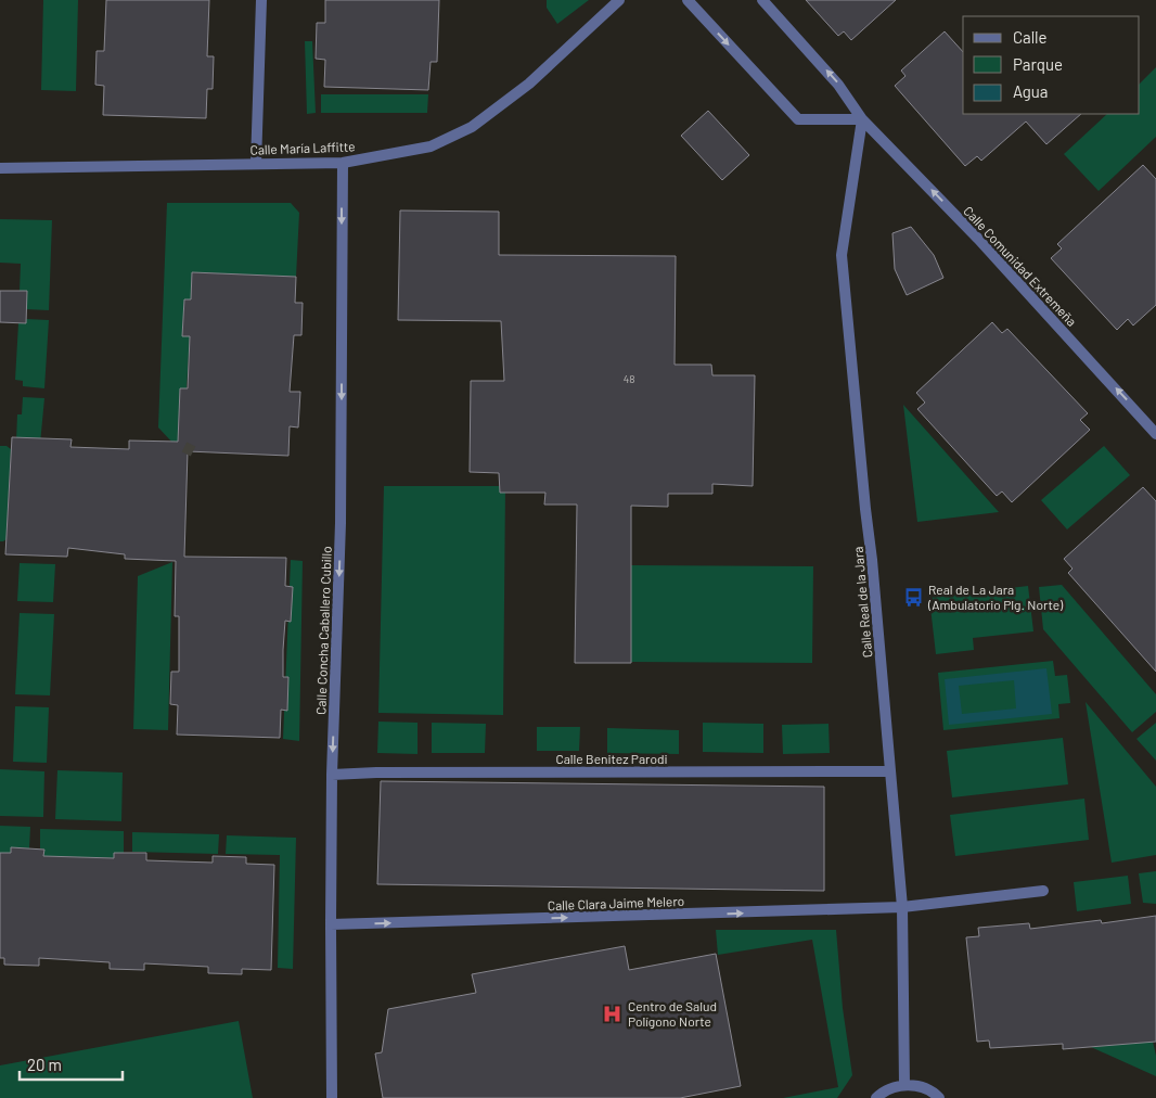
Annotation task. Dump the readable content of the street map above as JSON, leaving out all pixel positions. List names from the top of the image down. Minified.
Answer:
{"streets":{"street":["Calle María Laffitte","Calle Comunidad Extremeña","Calle Real de la Jara","Calle Concha Caballero Cubillo","Calle Benitez Parodi","Calle Clara Jaime Melero"]},"crossings":[["Calle María Laffitte","Calle Concha Caballero Cubillo"],["Calle Comunidad Extremeña","Calle Real de la Jara"],["Calle Real de la Jara","Calle Benitez Parodi"],["Calle Real de la Jara","Calle Clara Jaime Melero"],["Calle Concha Caballero Cubillo","Calle Benitez Parodi"],["Calle Concha Caballero Cubillo","Calle Clara Jaime Melero"]],"one_way":["Calle Concha Caballero Cubillo","Calle Clara Jaime Melero"],"places":{"bus stop":["Real de La Jara (Ambulatorio Plg. Norte)"],"hospital":["Centro de Salud Polígono Norte"]},"house_numbers":["48"],"legend":["Calle","Parque","Agua"],"scale_bar":"20 m"}
